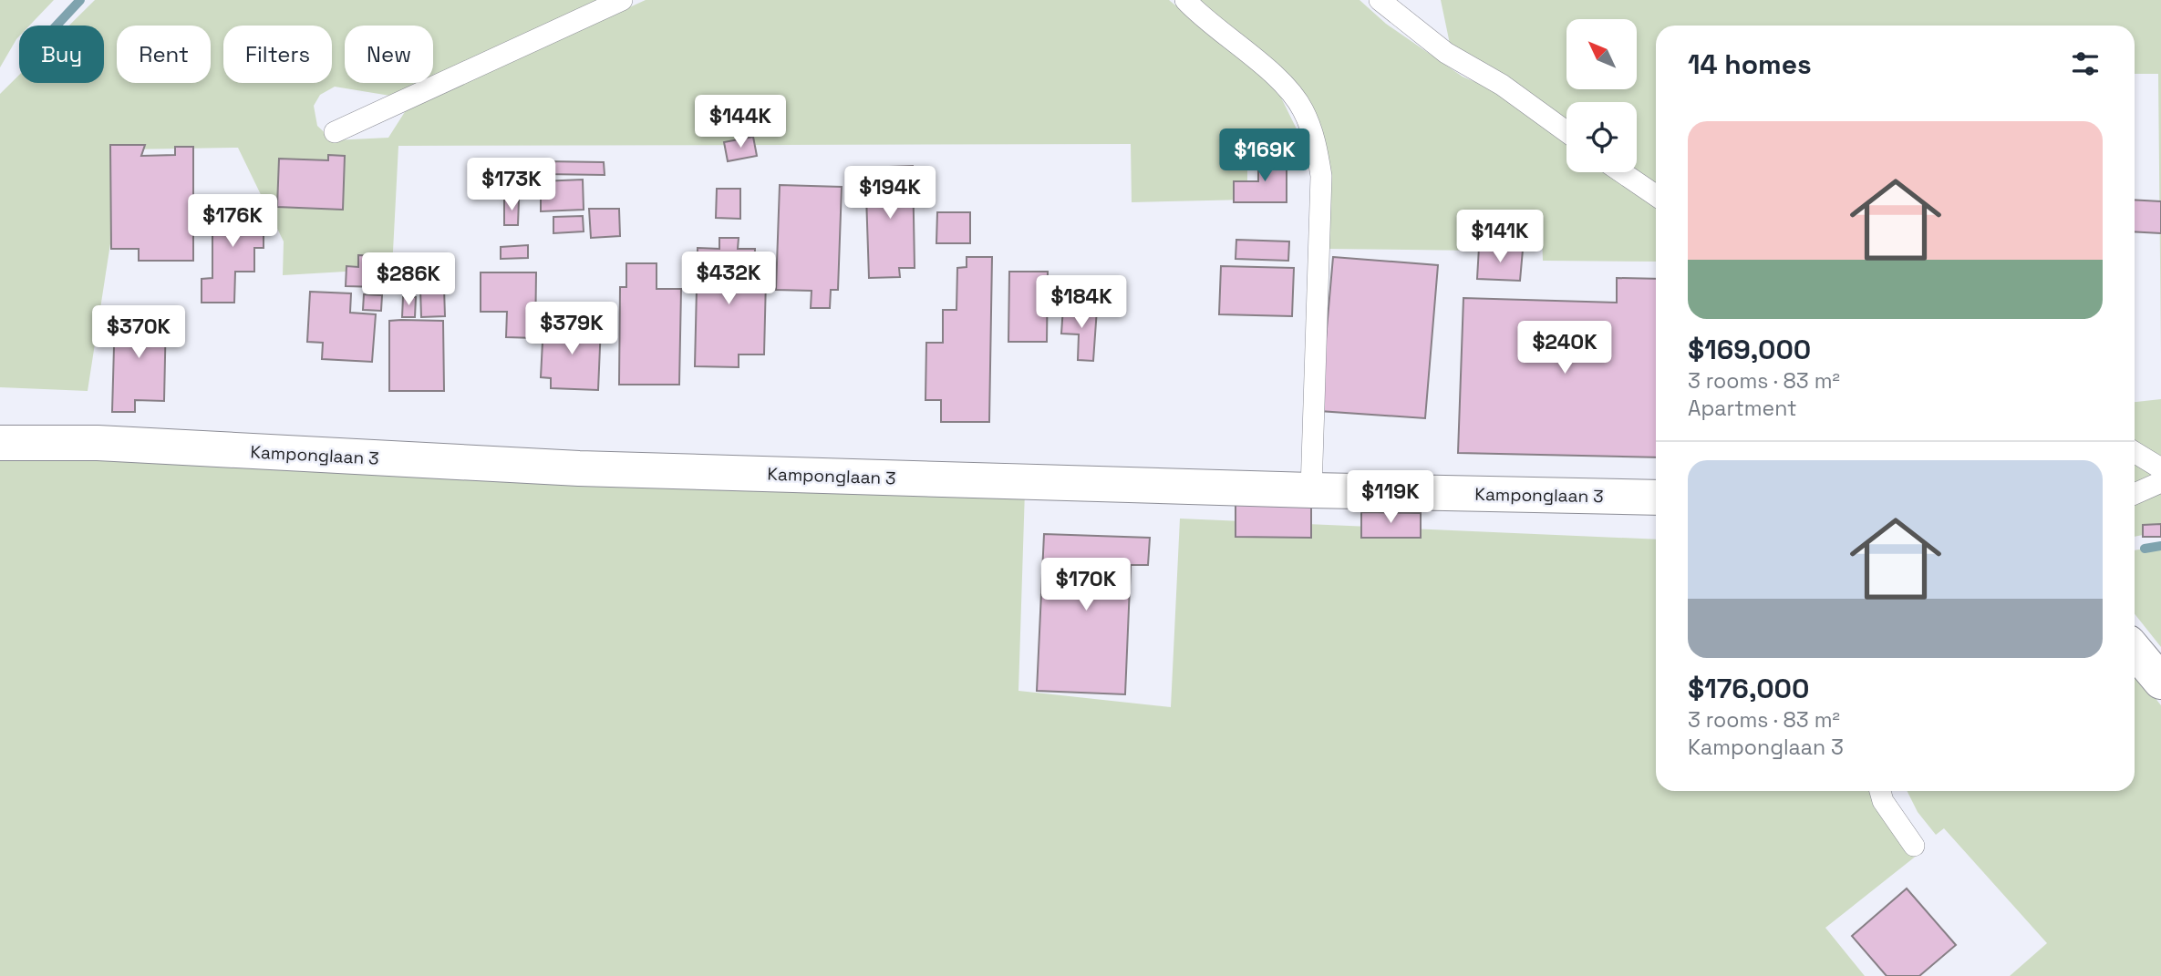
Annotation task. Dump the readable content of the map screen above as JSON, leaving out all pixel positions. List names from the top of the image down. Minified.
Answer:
{"streets":{"street":["Kamponglaan 3"]},"north":"top left","page":{"chip":["Buy","Rent","Filters","New"],"heading":"14 homes","price":["$144K","$169K","$173K","$194K","$176K","$141K","$432K","$286K","$184K","$379K","$370K","$240K","$119K","$170K"],"list":[{"name":"$169,000","note":"3 rooms · 83 m² · Apartment"},{"name":"$176,000","note":"3 rooms · 83 m² · Kamponglaan 3"}]}}
